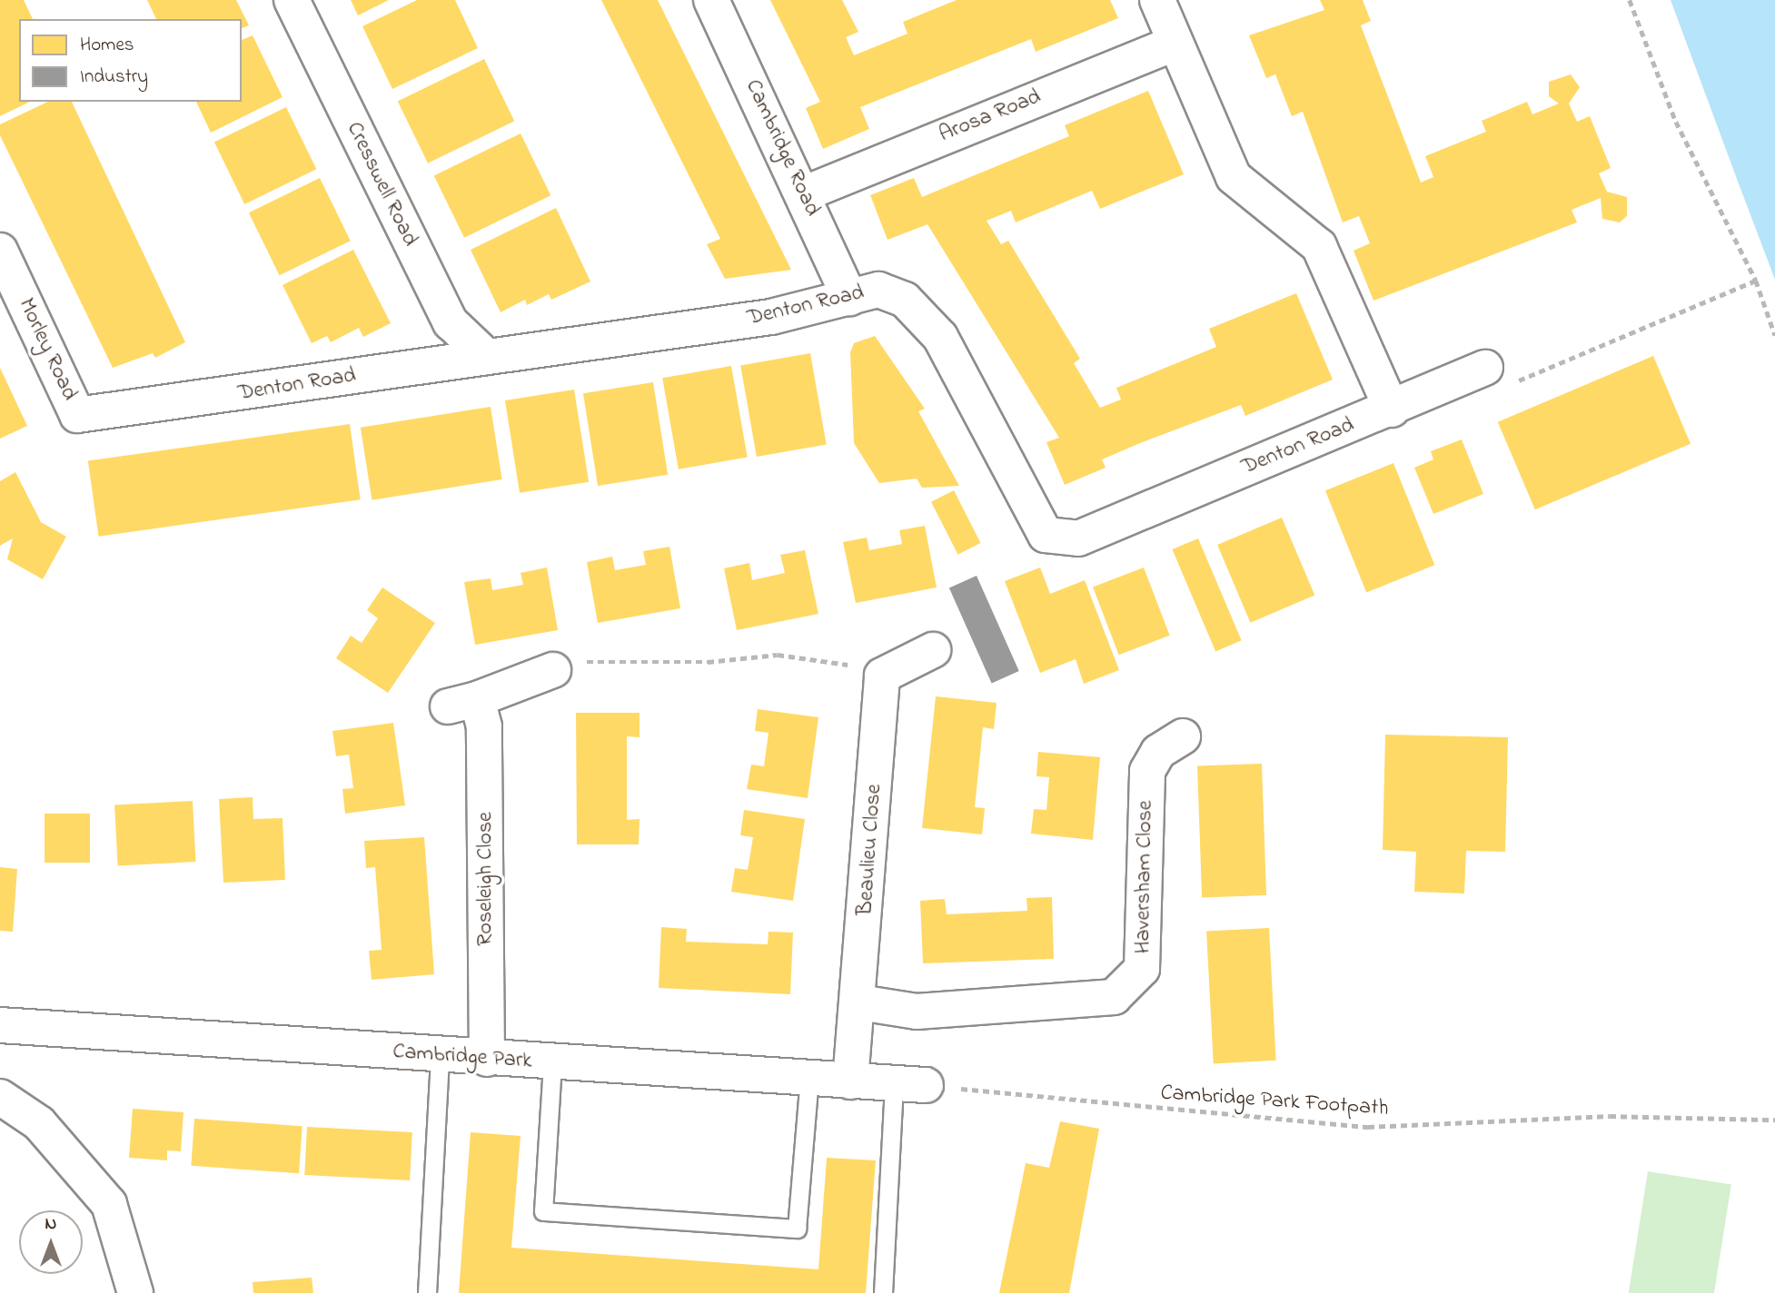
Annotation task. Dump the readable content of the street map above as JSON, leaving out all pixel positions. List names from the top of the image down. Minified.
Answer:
{"streets":{"street":["Arosa Road","Cambridge Road","Cresswell Road","Denton Road","Morley Road","Beaulieu Close","Haversham Close","Roseleigh Close","Cambridge Park"],"path":["Cambridge Park Footpath"]},"crossings":[["Arosa Road","Cambridge Road"],["Cambridge Road","Denton Road"],["Cresswell Road","Denton Road"],["Denton Road","Morley Road"],["Beaulieu Close","Haversham Close"],["Beaulieu Close","Cambridge Park"],["Roseleigh Close","Cambridge Park"],["Cambridge Park","Cambridge Park Footpath"]],"legend":["Homes","Industry"],"north":"top"}
